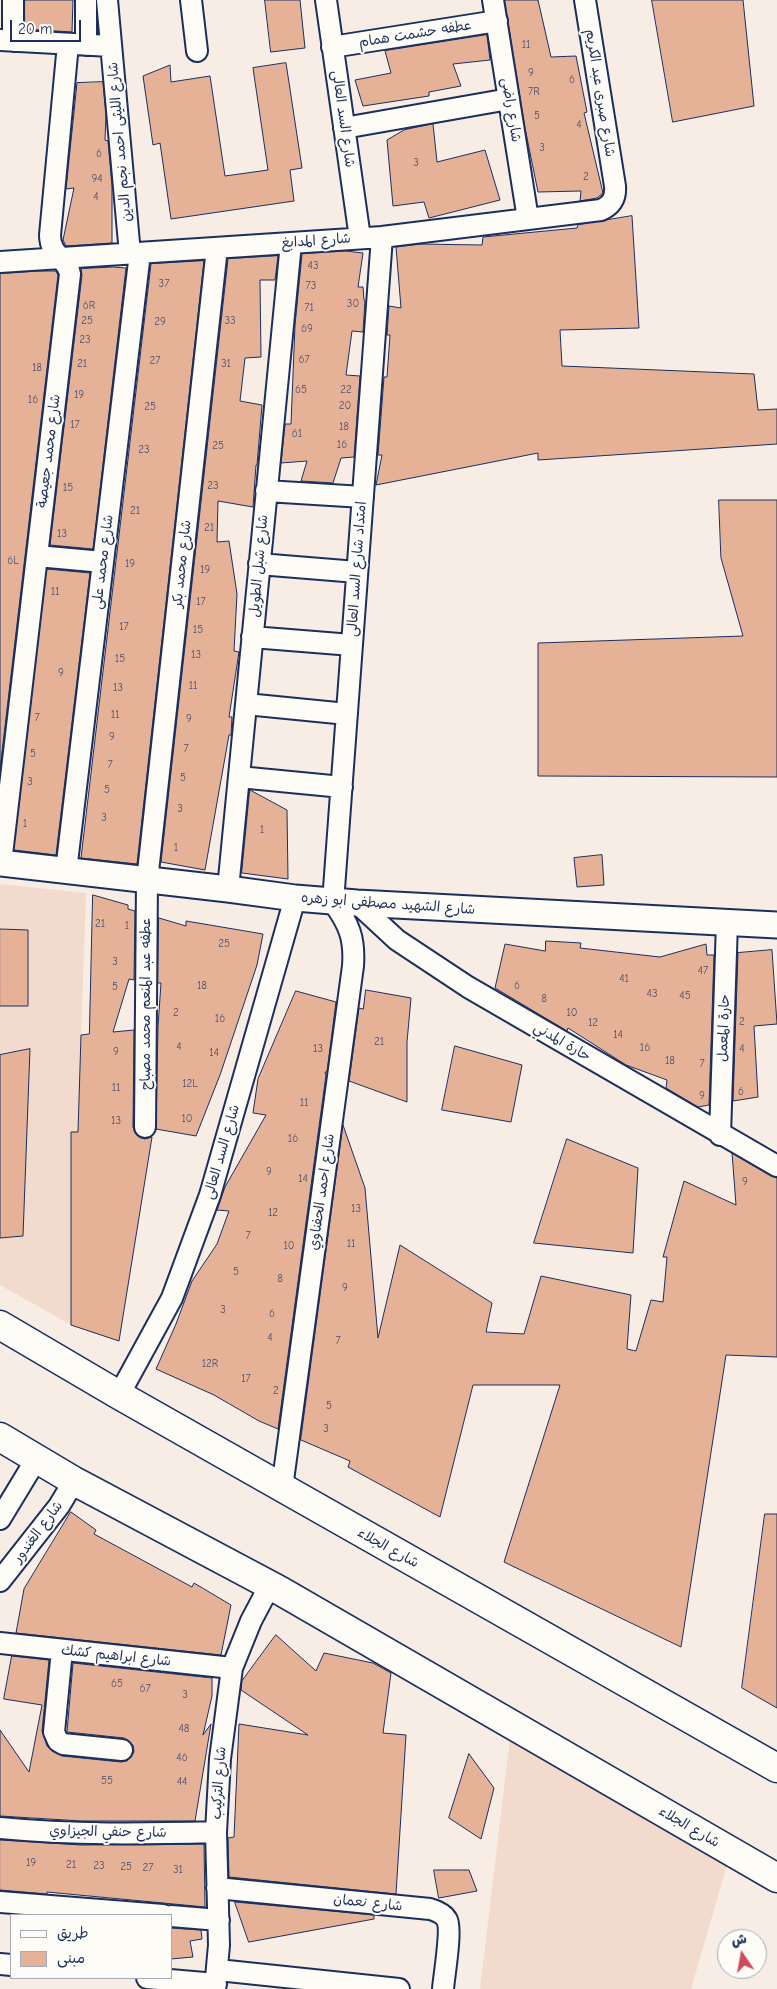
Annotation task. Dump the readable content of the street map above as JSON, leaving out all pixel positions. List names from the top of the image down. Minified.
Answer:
{"streets":{"main road":["شارع الجلاء"],"street":["عطفه حشمت همام","شارع صبرى عبد الكريم","شارع راضى","شارع السد العالى","شارع الليثى احمد نجم الدين","شارع المدابغ","شارع محمد جعيصة","شارع محمد على","شارع محمد بكر","شارع شبل الطويل","امتداد شارع السد العالى","شارع الشهيد مصطفى ابو زهره","عطفه عبد المنعم محمد مصباح","حارة المعمل","حارة المدني","شارع احمد الحفناوي","شارع الغندور","شارع ابراهيم كشك","شارع التركيب","شارع حنفي الجيزاوي","شارع نعمان"]},"crossings":[["عطفه حشمت همام","شارع راضى"],["عطفه حشمت همام","شارع السد العالى"],["شارع صبرى عبد الكريم","شارع المدابغ"],["شارع راضى","شارع المدابغ"],["شارع السد العالى","شارع المدابغ"],["شارع السد العالى","شارع الشهيد مصطفى ابو زهره"],["شارع السد العالى","شارع الجلاء"],["شارع الليثى احمد نجم الدين","شارع المدابغ"],["شارع الليثى احمد نجم الدين","شارع محمد على"],["شارع المدابغ","شارع محمد جعيصة"],["شارع المدابغ","شارع محمد على"],["شارع المدابغ","شارع محمد بكر"],["شارع المدابغ","شارع شبل الطويل"],["شارع المدابغ","امتداد شارع السد العالى"],["شارع محمد جعيصة","شارع الشهيد مصطفى ابو زهره"],["شارع محمد على","شارع الشهيد مصطفى ابو زهره"],["شارع محمد بكر","شارع الشهيد مصطفى ابو زهره"],["شارع محمد بكر","عطفه عبد المنعم محمد مصباح"],["شارع شبل الطويل","شارع الشهيد مصطفى ابو زهره"],["امتداد شارع السد العالى","شارع الشهيد مصطفى ابو زهره"],["امتداد شارع السد العالى","حارة المدني"],["امتداد شارع السد العالى","شارع احمد الحفناوي"],["شارع الشهيد مصطفى ابو زهره","عطفه عبد المنعم محمد مصباح"],["شارع الشهيد مصطفى ابو زهره","حارة المعمل"],["شارع الشهيد مصطفى ابو زهره","حارة المدني"],["شارع الشهيد مصطفى ابو زهره","شارع احمد الحفناوي"],["حارة المعمل","حارة المدني"],["حارة المدني","شارع احمد الحفناوي"],["شارع احمد الحفناوي","شارع الجلاء"],["شارع الغندور","شارع الجلاء"],["شارع الجلاء","شارع التركيب"],["شارع ابراهيم كشك","شارع التركيب"],["شارع التركيب","شارع حنفي الجيزاوي"],["شارع التركيب","شارع نعمان"]],"house_numbers":["11","9","6","7R","5","4","3","6","3","2","94","4","43","37","73","30","6R","71","25","33","29","69","23","67","27","21","31","18","65","22","19","16","20","25","17","18","61","16","25","23","23","15","21","21","13","6L","19","19","11","17","17","15","13","15","9","11","13","11","7","9","9","7","5","7","5","3","5","3","3","1","1","1","21","1","25","3","47","41","18","6","5","43","45","8","2","10","16","2","12","14","21","4","16","13","4","9","14","18","7","12L","11","6","9","11","10","13","16","9","14","9","13","12","7","11","10","5","8","9","3","6","4","7","12R","17","2","5","3","65","67","3","48","46","55","44","19","21","23","25","27","31"],"legend":["طريق","مبنى"],"scale_bar":"20 m","north":"top"}
